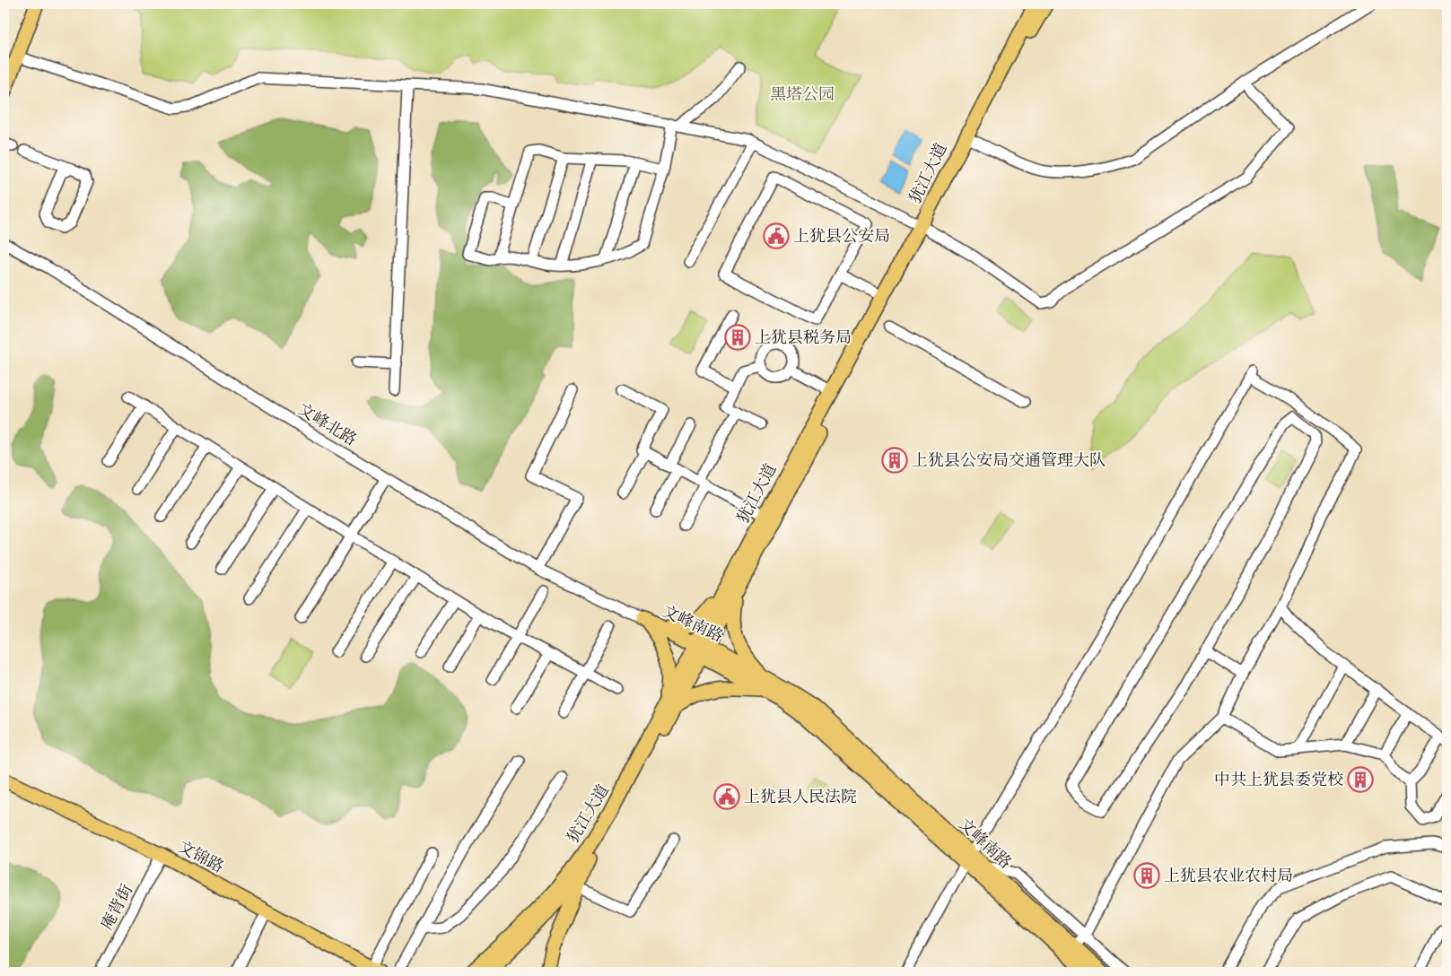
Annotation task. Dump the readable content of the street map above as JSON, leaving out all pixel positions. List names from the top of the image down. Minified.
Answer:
{"streets":{"main road":["犹江大道","文峰南路","文锦路"],"street":["文峰北路","庵背街"]},"crossings":[["犹江大道","文峰南路"],["文峰北路","文峰南路"],["文锦路","庵背街"]],"parks":["黑塔公园"],"places":{"public building":["上犹县公安局","上犹县人民法院"],"building":["上犹县税务局","上犹县公安局交通管理大队","中共上犹县委党校","上犹县农业农村局"]}}
